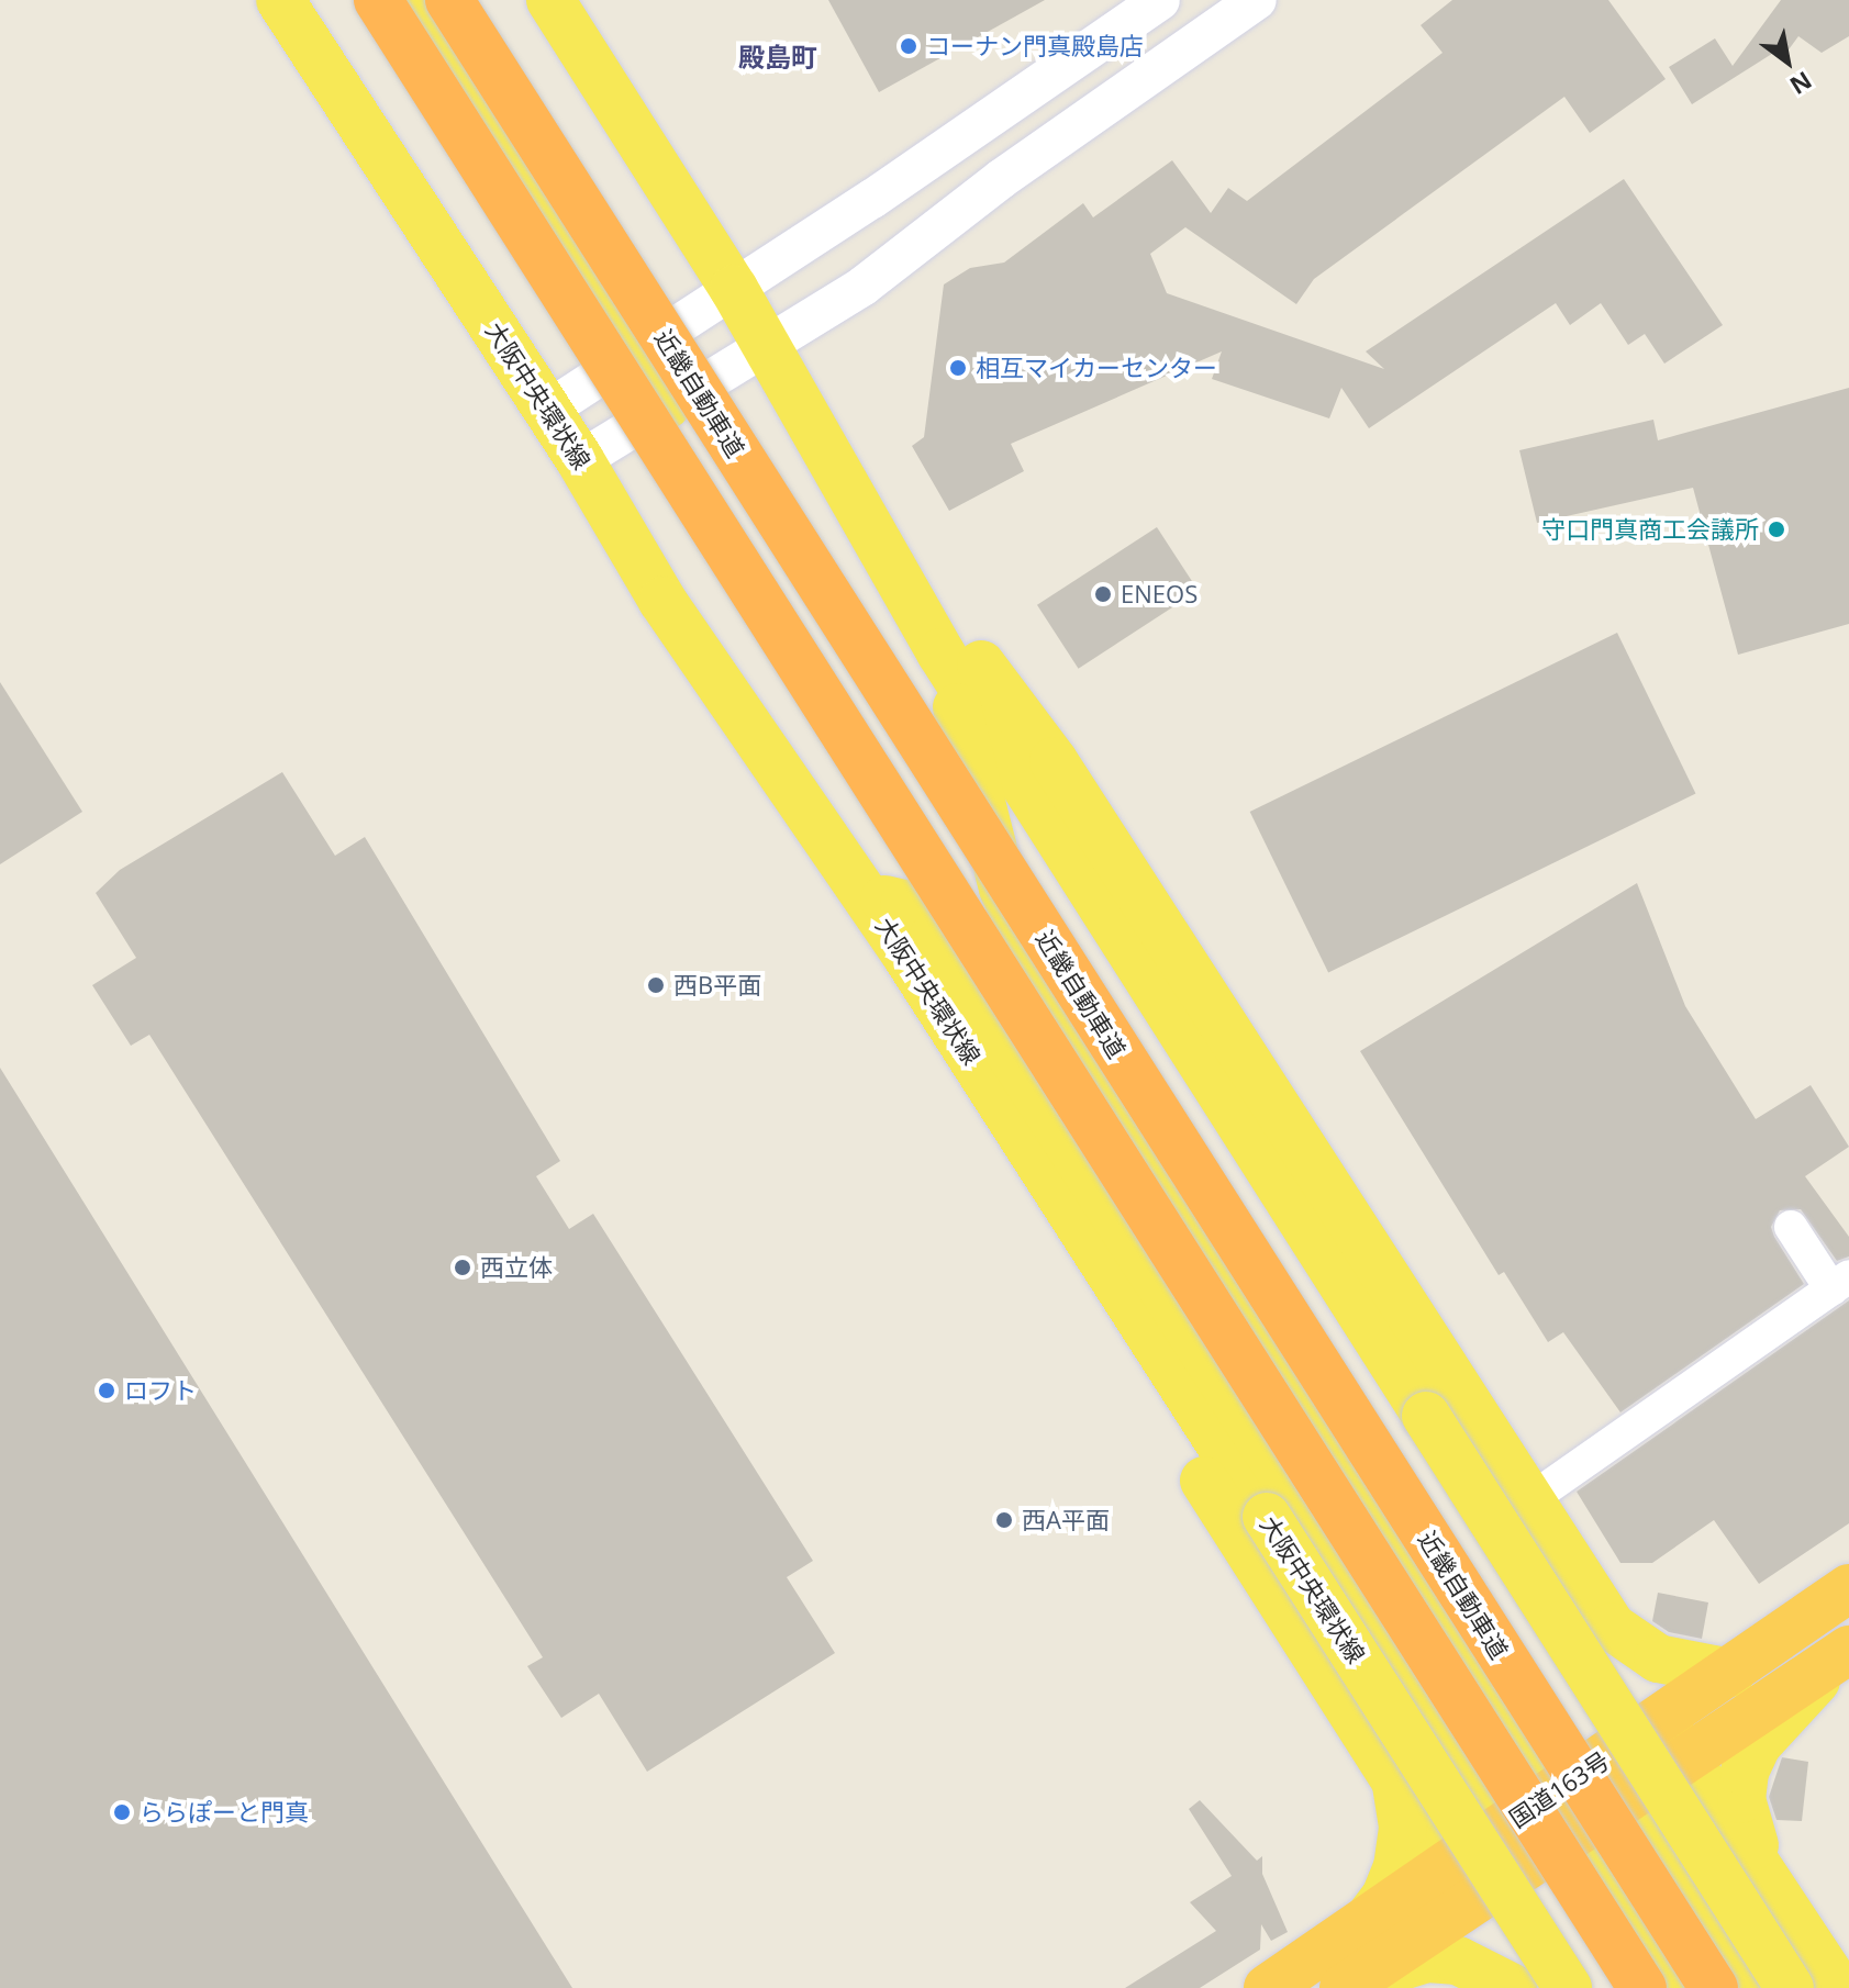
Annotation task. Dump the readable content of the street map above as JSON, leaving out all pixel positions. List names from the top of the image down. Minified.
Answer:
{"streets":{"highway":["近畿自動車道","国道163号"],"main road":["大阪中央環状線"]},"districts":["殿島町"],"places":["コーナン門真殿島店","相互マイカーセンター","守口門真商工会議所","ENEOS","西B平面","西立体","ロフト","西A平面","ららぽーと門真"],"north":"bottom right"}
